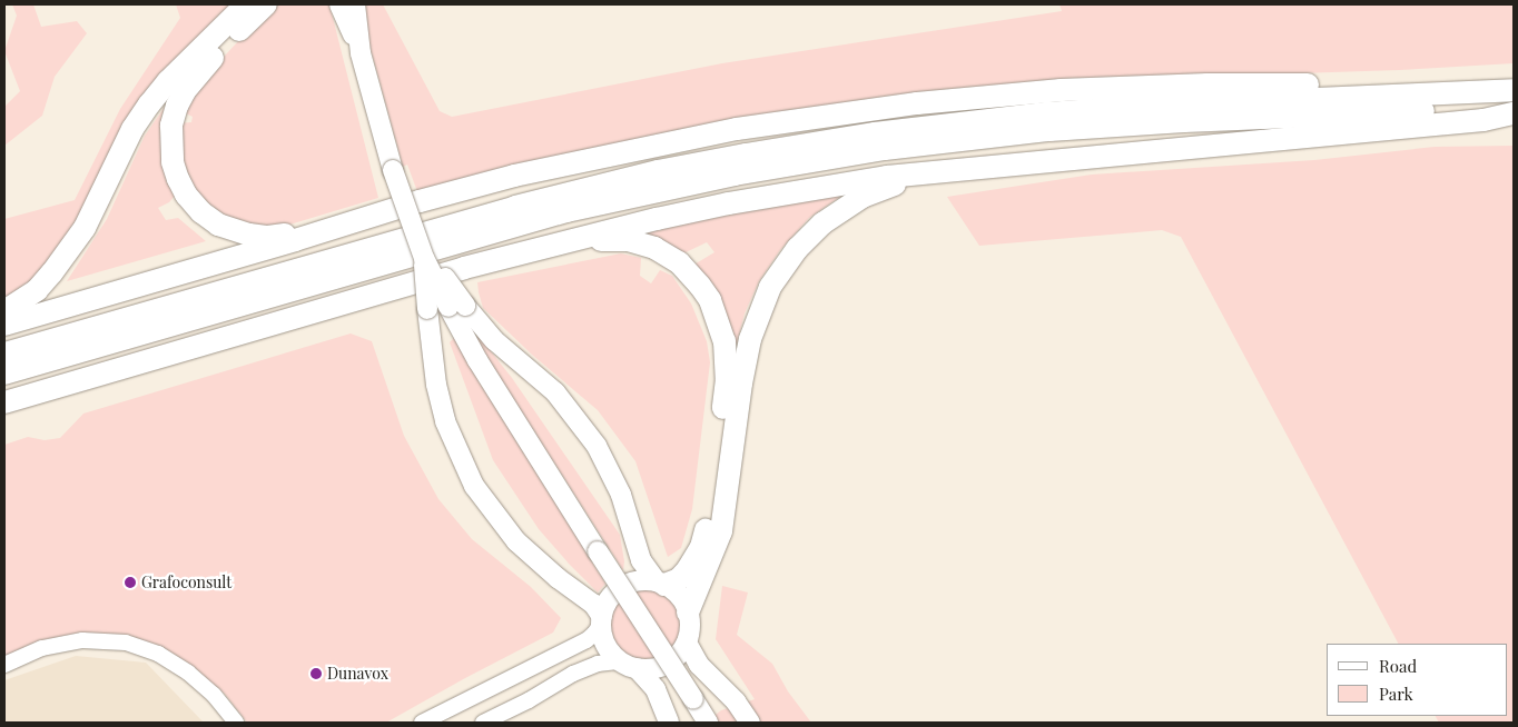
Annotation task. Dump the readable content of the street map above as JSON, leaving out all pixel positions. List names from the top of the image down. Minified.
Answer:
{"places":["Grafoconsult","Dunavox"],"legend":["Road","Park"]}
